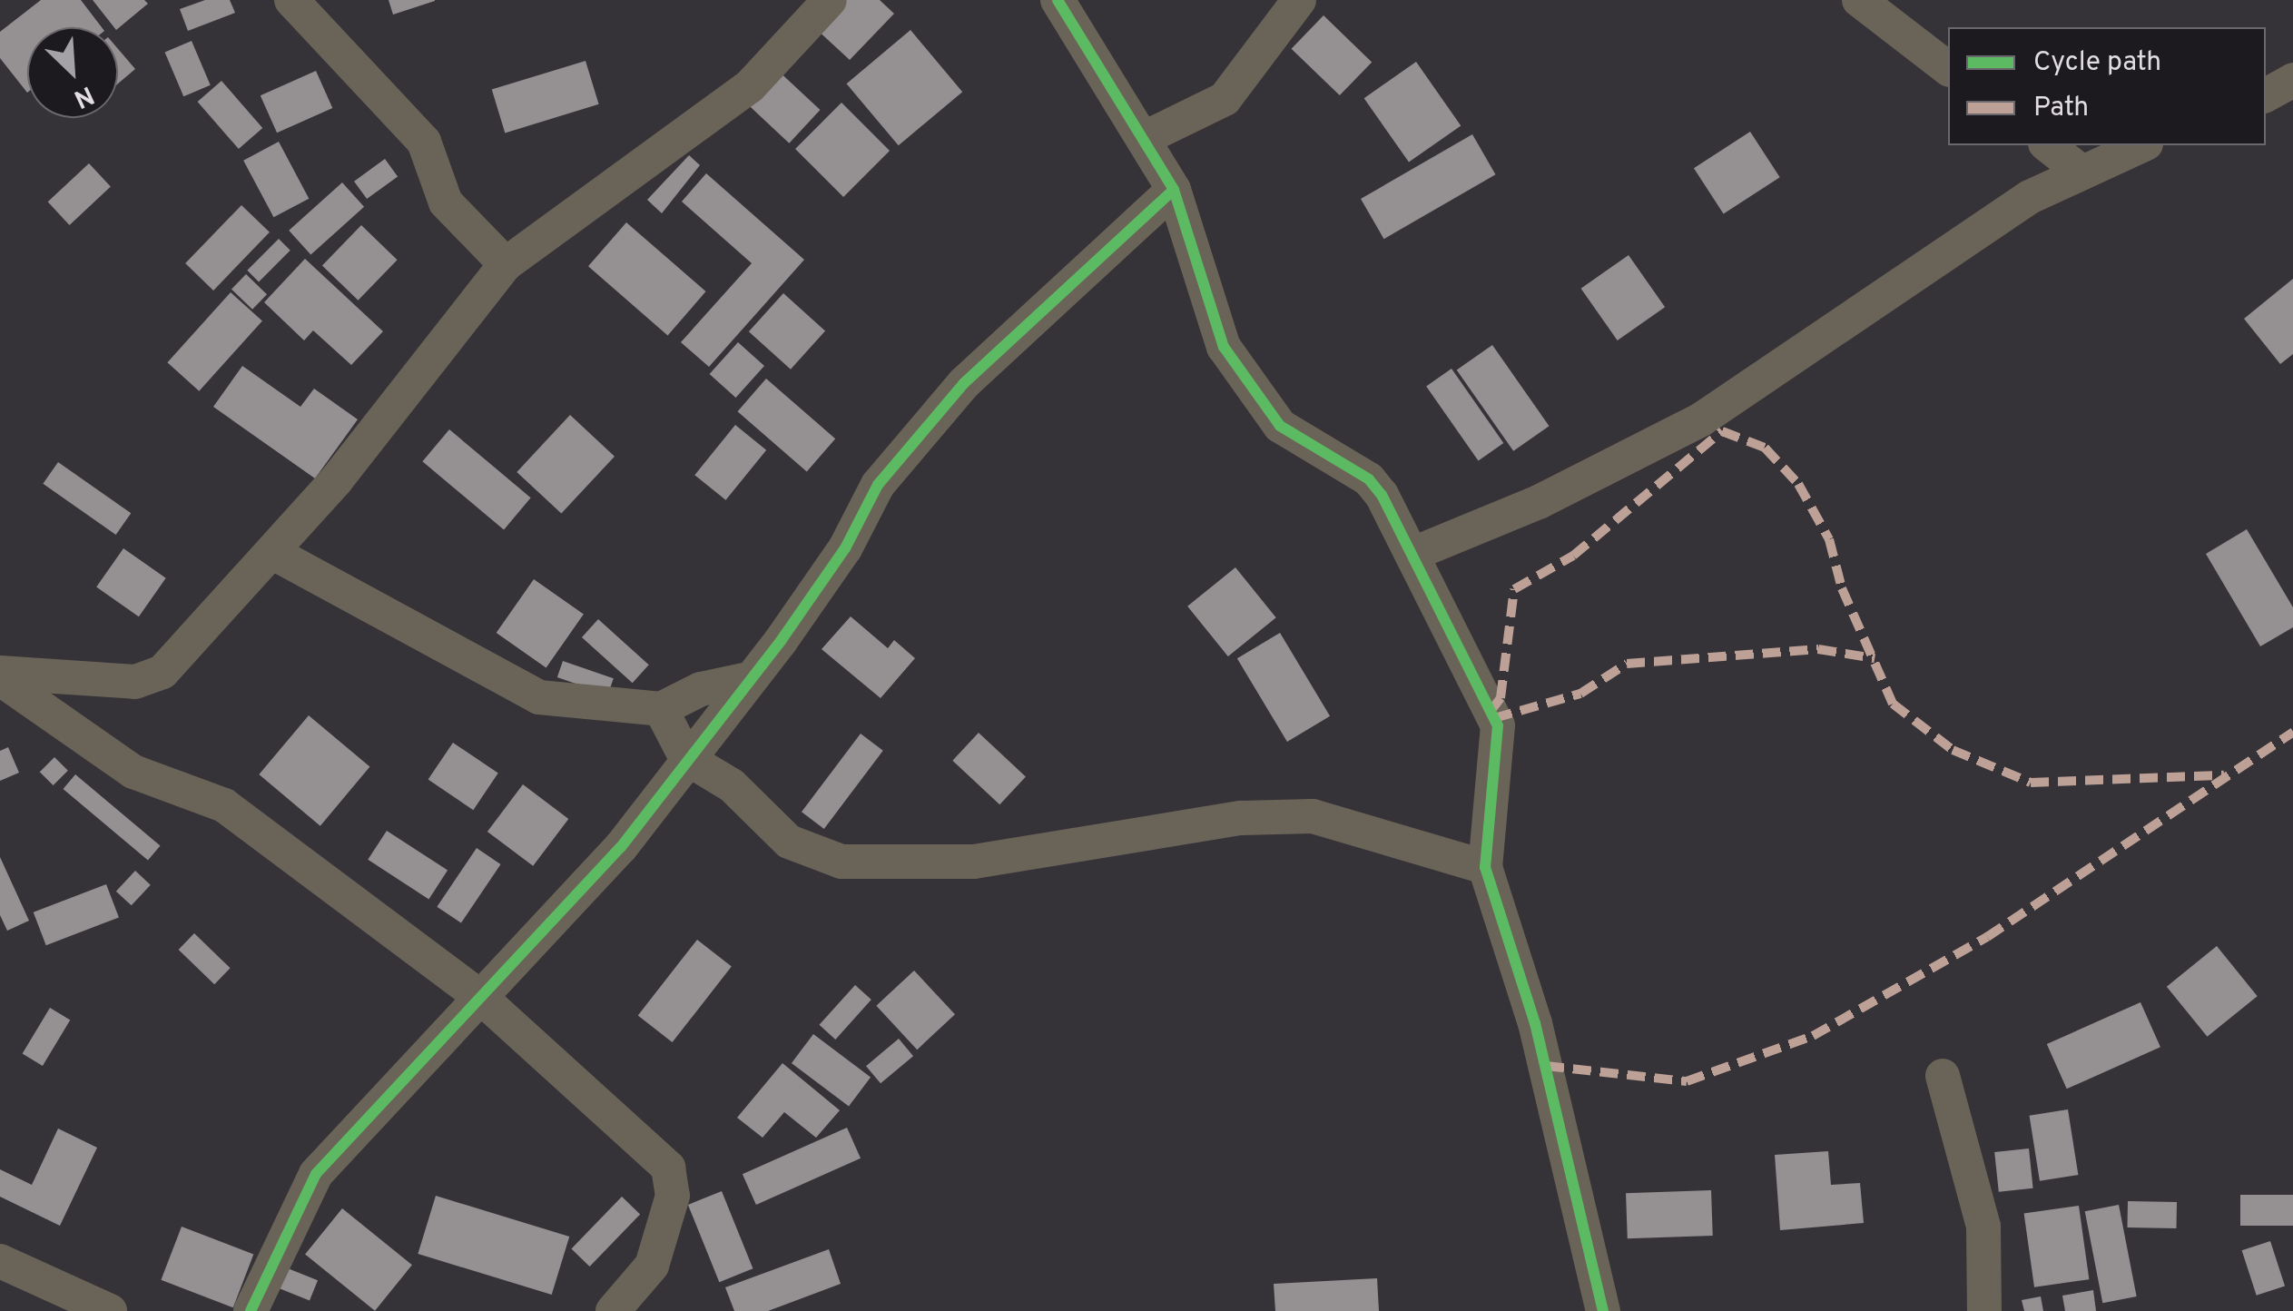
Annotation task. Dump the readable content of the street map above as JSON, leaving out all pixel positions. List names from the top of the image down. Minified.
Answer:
{"legend":["Cycle path","Path"],"north":"bottom right"}
